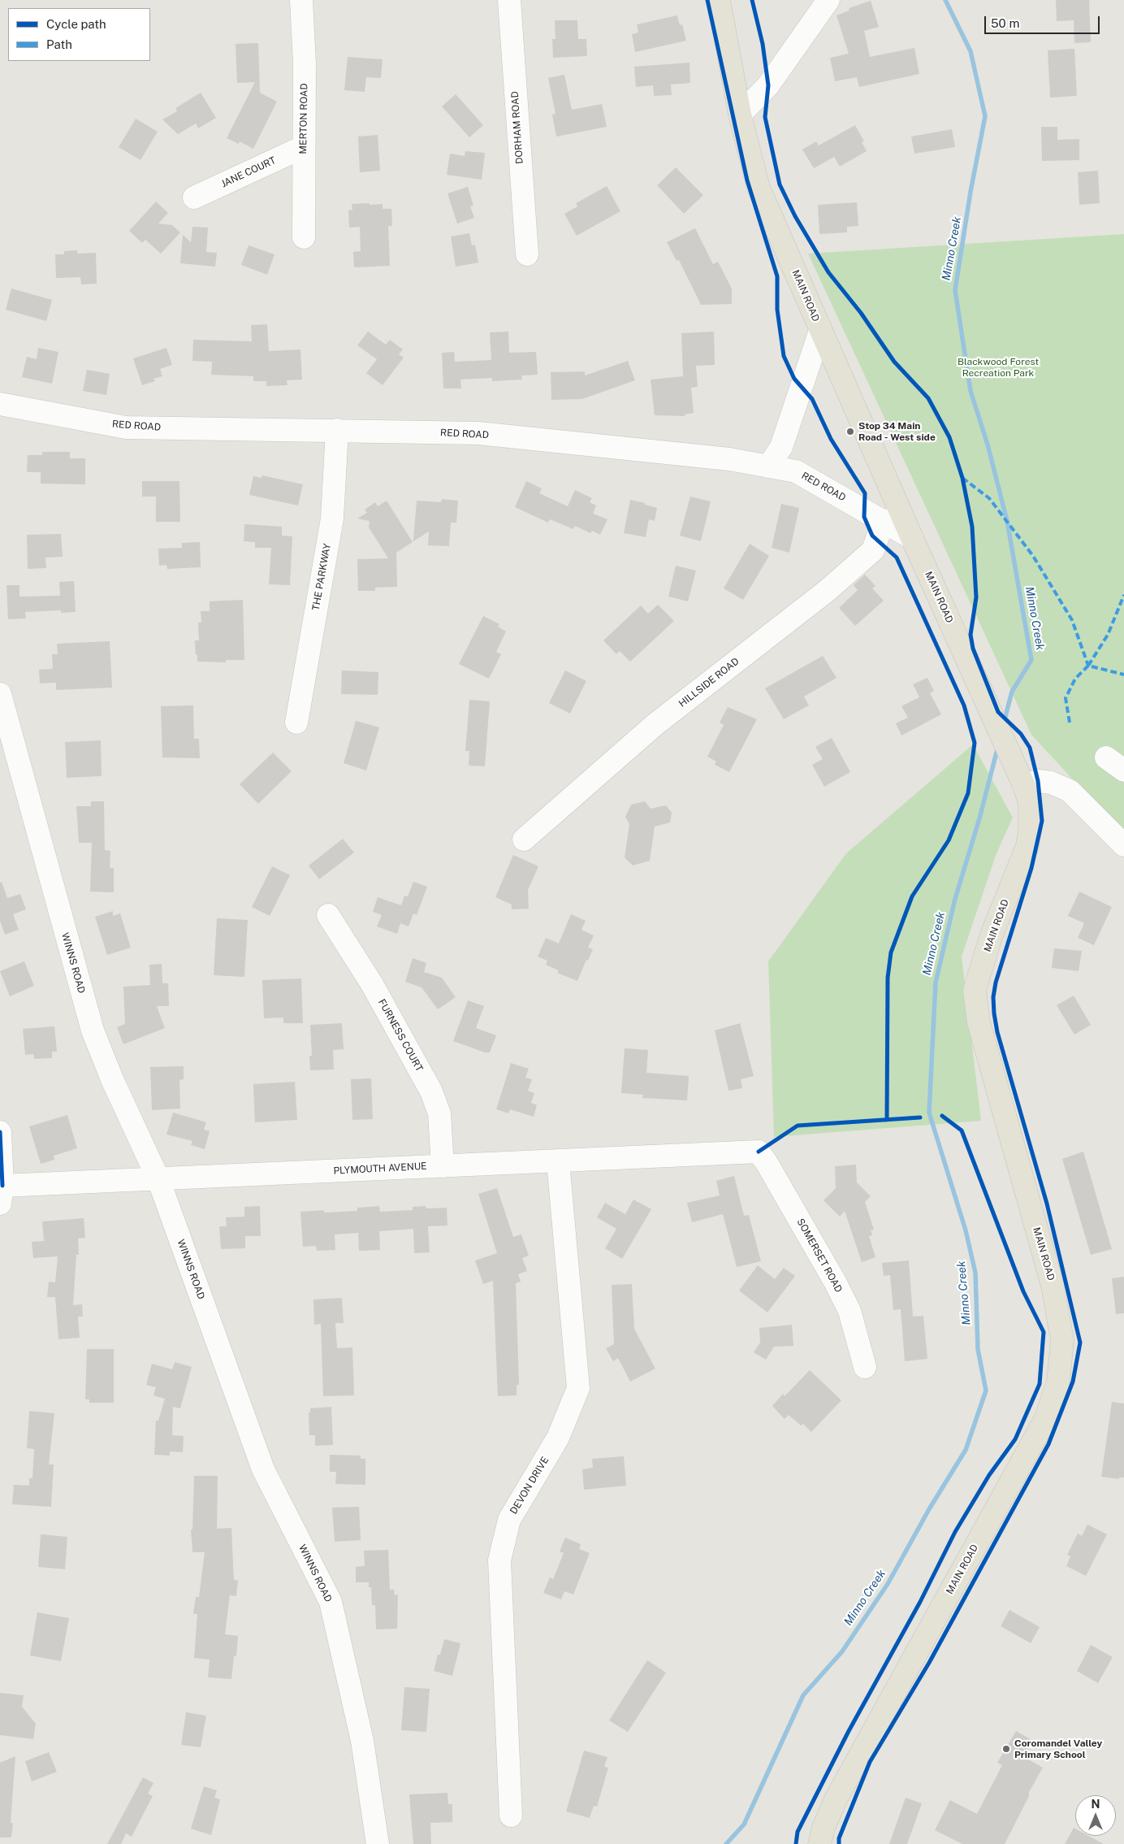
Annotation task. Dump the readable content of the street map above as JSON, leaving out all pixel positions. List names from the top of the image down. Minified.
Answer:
{"streets":{"main road":["MAIN ROAD"],"street":["MERTON ROAD","DORHAM ROAD","JANE COURT","RED ROAD","THE PARKWAY","HILLSIDE ROAD","WINNS ROAD","FURNESS COURT","PLYMOUTH AVENUE","SOMERSET ROAD","DEVON DRIVE"]},"crossings":[["MERTON ROAD","JANE COURT"],["MAIN ROAD","RED ROAD"],["RED ROAD","THE PARKWAY"],["RED ROAD","HILLSIDE ROAD"],["WINNS ROAD","PLYMOUTH AVENUE"],["FURNESS COURT","PLYMOUTH AVENUE"],["PLYMOUTH AVENUE","SOMERSET ROAD"],["PLYMOUTH AVENUE","DEVON DRIVE"]],"water":["Minno Creek"],"parks":["Blackwood Forest Recreation Park"],"places":["Stop 34 Main Road - West side","Coromandel Valley Primary School"],"legend":["Cycle path","Path"],"scale_bar":"50 m","north":"top"}
